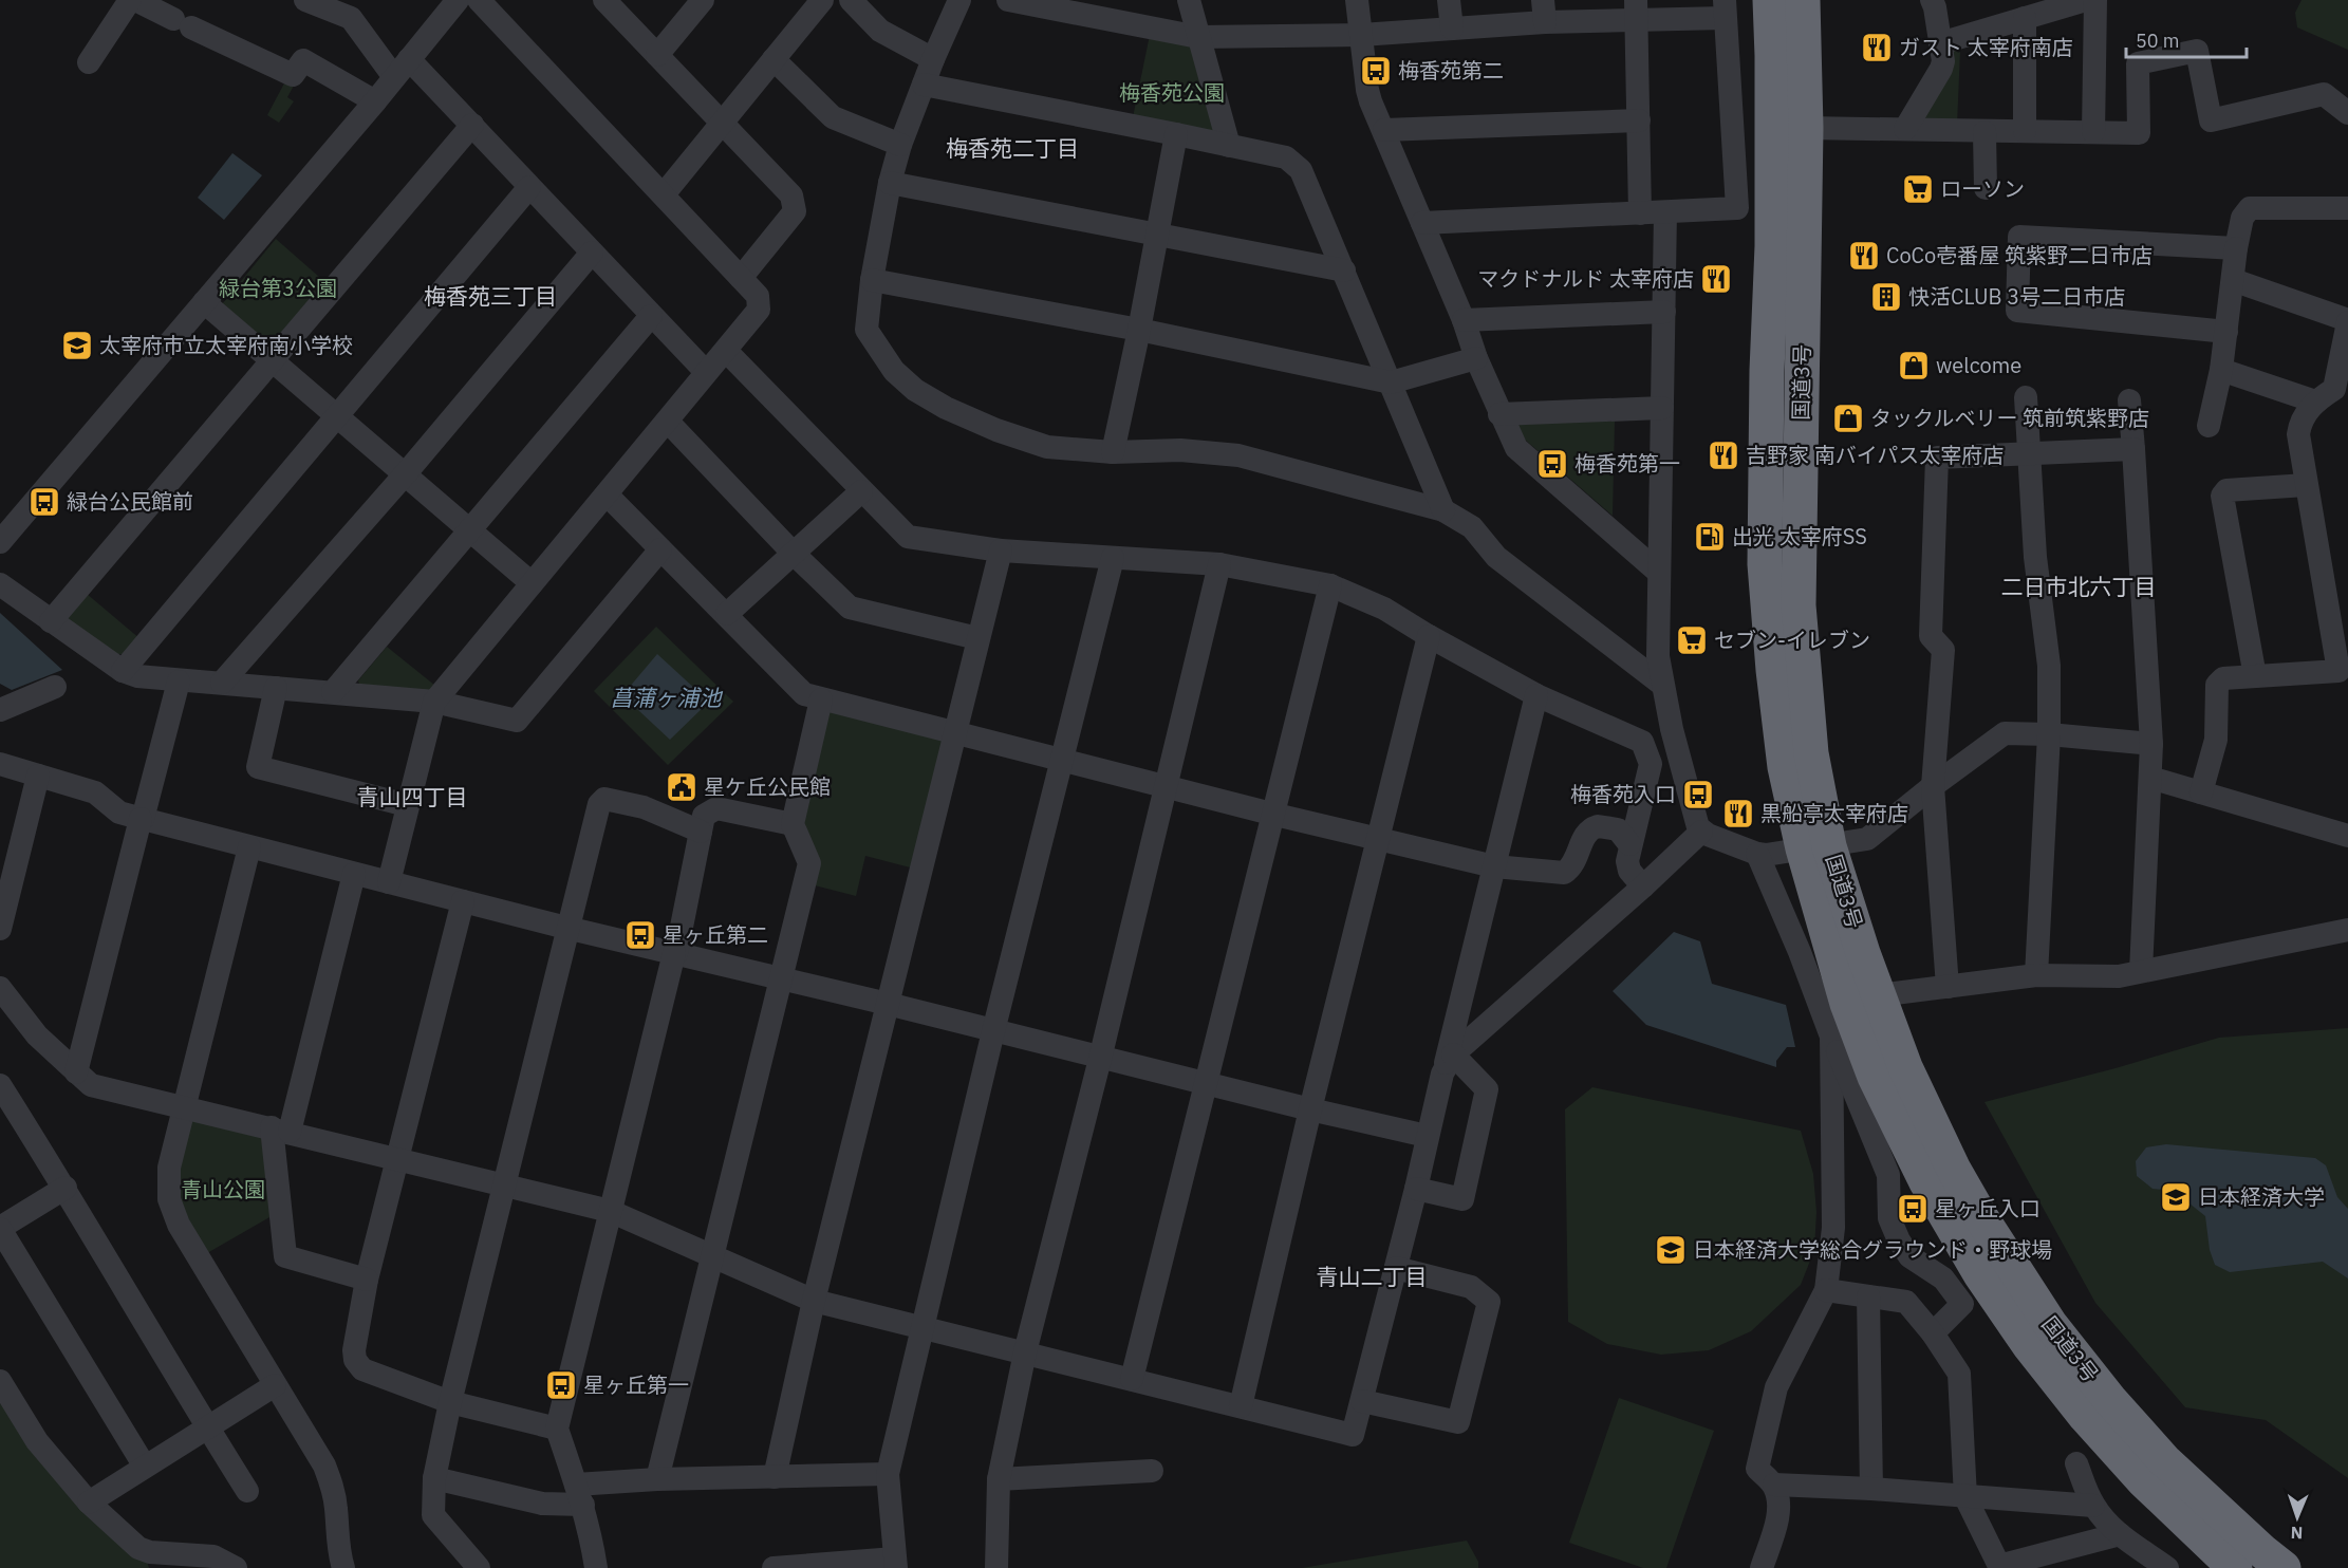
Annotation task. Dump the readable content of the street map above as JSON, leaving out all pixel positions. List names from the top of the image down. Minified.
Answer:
{"streets":{"highway":["国道3号"]},"districts":["梅香苑二丁目","梅香苑三丁目","二日市北六丁目","青山四丁目","青山二丁目"],"water":["菖蒲ヶ浦池"],"parks":["梅香苑公園","緑台第3公園","青山公園"],"places":{"restaurant":["ガスト 太宰府南店","CoCo壱番屋 筑紫野二日市店","マクドナルド 太宰府店","吉野家 南バイパス太宰府店","黒船亭太宰府店"],"bus stop":["梅香苑第二","梅香苑第一","緑台公民館前","梅香苑入口","星ヶ丘第二","星ヶ丘入口","星ヶ丘第一"],"supermarket":["ローソン","セブン-イレブン"],"building":["快活CLUB 3号二日市店"],"school or university":["太宰府市立太宰府南小学校","日本経済大学","日本経済大学総合グラウンド・野球場"],"shop":["welcome","タックルベリー 筑前筑紫野店"],"fuel station":["出光 太宰府SS"],"public building":["星ケ丘公民館"]},"scale_bar":"50 m","north":"bottom"}
